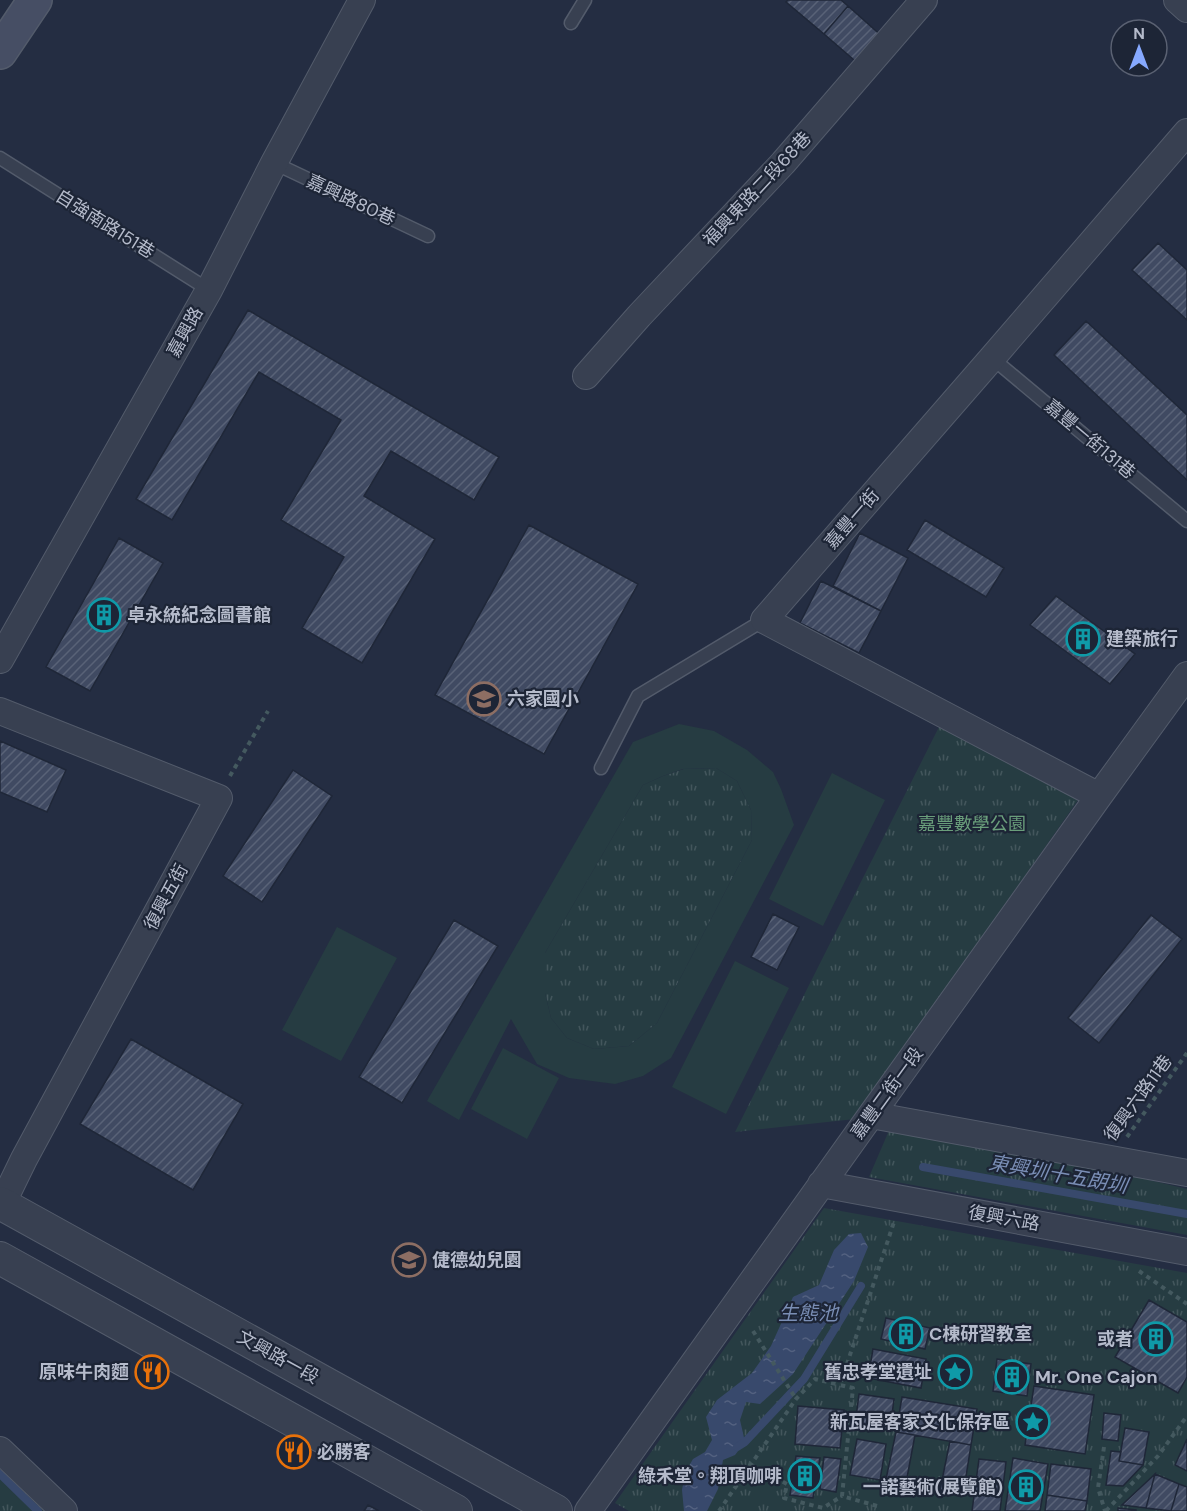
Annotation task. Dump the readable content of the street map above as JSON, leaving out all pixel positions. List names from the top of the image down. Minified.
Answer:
{"streets":{"street":["福興東路二段68巷","嘉興路","嘉豐一街","復興五街","嘉豐二街一段","復興六路","文興路一段"],"lane":["嘉興路80巷","自強南路151巷","嘉豐一街131巷"],"path":["復興六路11巷"]},"crossings":[["嘉興路80巷","嘉興路"],["自強南路151巷","嘉興路"],["嘉豐一街131巷","嘉豐一街"],["復興五街","文興路一段"],["嘉豐二街一段","復興六路"]],"water":["東興圳十五朗圳","生態池"],"parks":["嘉豐數學公園"],"places":{"building":["卓永統紀念圖書館","建築旅行","C棟研習教室","或者","Mr. One Cajon","綠禾堂。翔頂咖啡","一諾藝術(展覽館)"],"school or university":["六家國小","倢德幼兒園"],"restaurant":["原味牛肉麵","必勝客"],"place":["舊忠孝堂遺址","新瓦屋客家文化保存區"]},"north":"top"}
